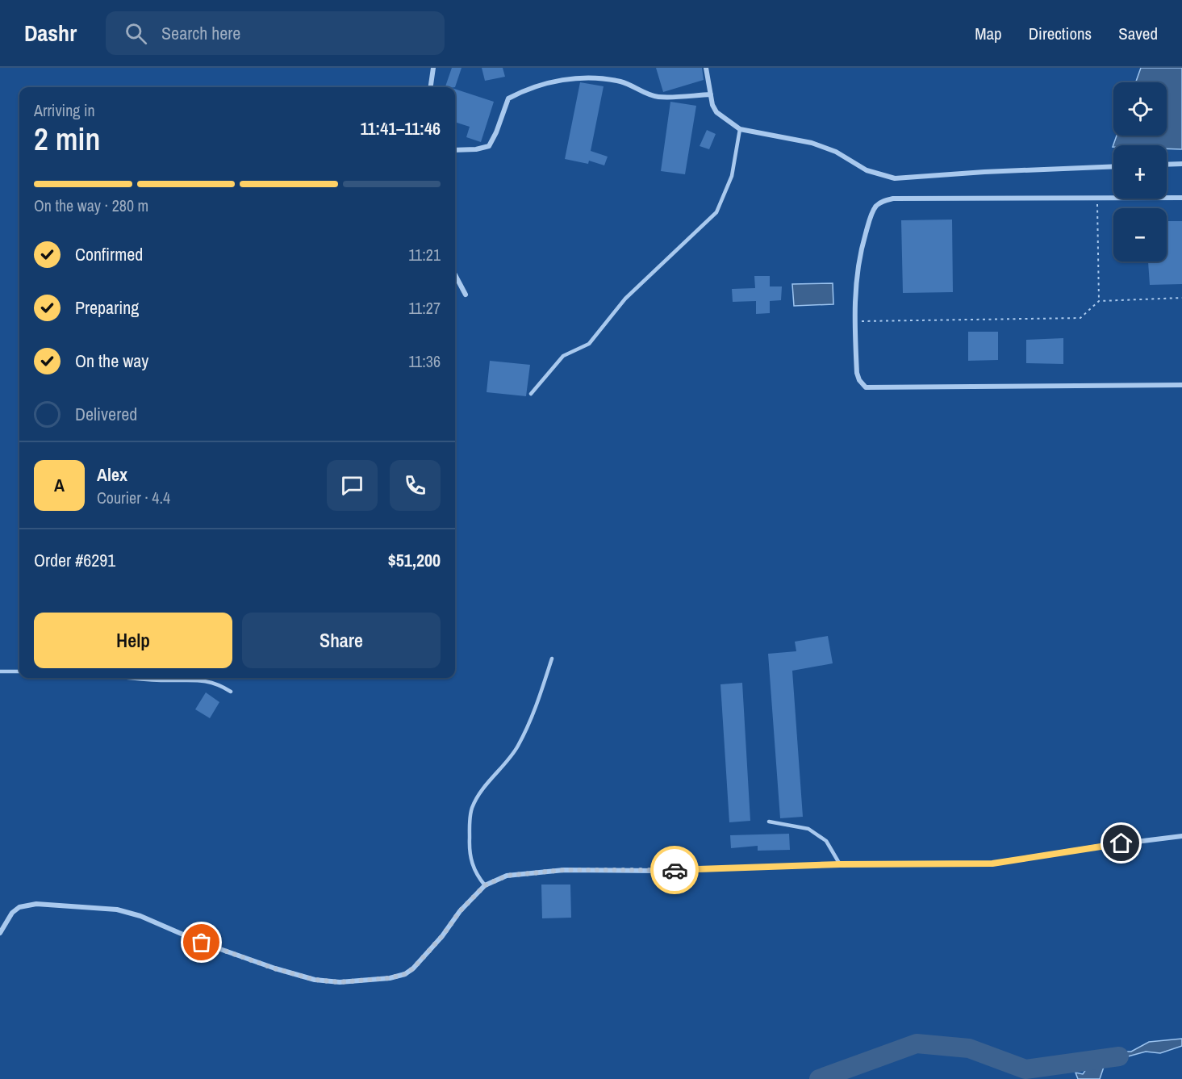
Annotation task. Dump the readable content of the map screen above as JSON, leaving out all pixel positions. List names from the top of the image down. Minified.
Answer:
{"page":{"header":"Dashr","search":"Search here","nav":["Map","Directions","Saved"],"map_buttons":["+","−"],"heading":["2 min","Arriving in","11:41–11:46"],"panel":["Alex","Courier · 4.4","Order #6291","$51,200"],"bar":"On the way · 280 m","list":[["Confirmed","11:21"],["Preparing","11:27"],["On the way","11:36"],"Delivered"],"round":"A","buttons":["Help","Share"]}}
